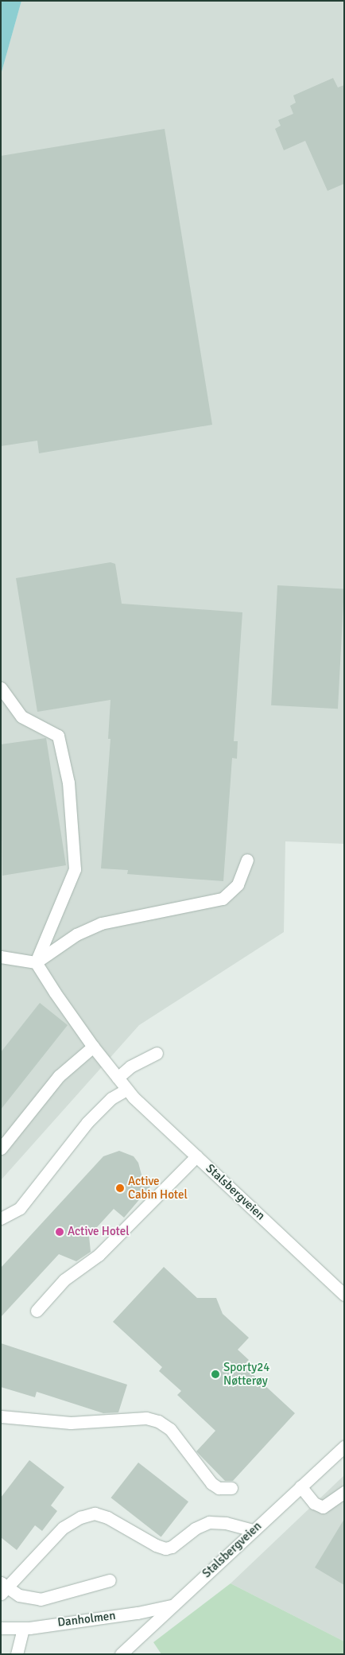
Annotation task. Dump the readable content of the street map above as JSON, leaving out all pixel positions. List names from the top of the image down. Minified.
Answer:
{"streets":{"street":["Stalsbergveien","Danholmen"]},"crossings":[["Stalsbergveien","Danholmen"]],"places":["Active Cabin Hotel","Active Hotel","Sporty24 Nøtterøy"]}
